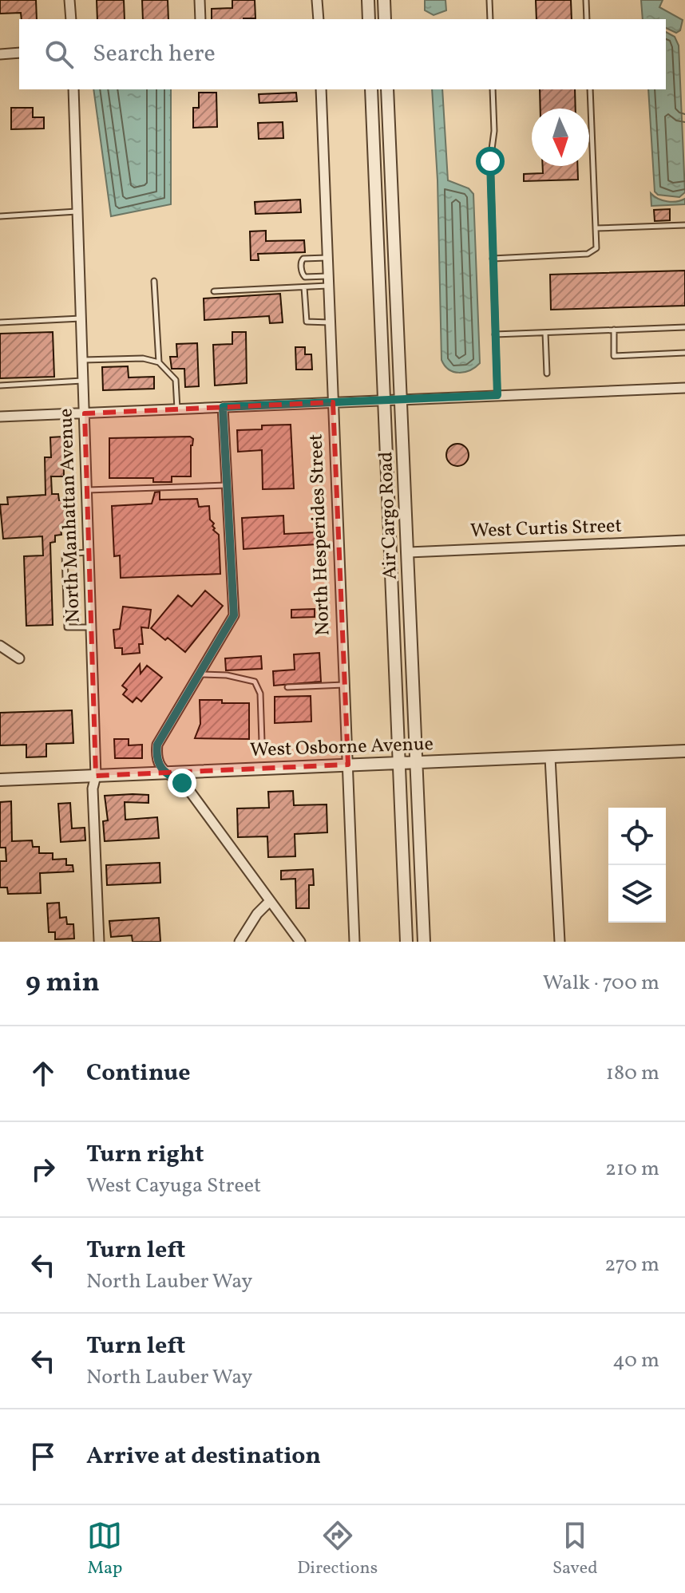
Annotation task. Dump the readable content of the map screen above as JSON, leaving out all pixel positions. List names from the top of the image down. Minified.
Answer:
{"streets":{"street":["North Manhattan Avenue","Air Cargo Road","West Curtis Street","North Hesperides Street","West Osborne Avenue"]},"crossings":[["North Manhattan Avenue","West Osborne Avenue"],["Air Cargo Road","West Curtis Street"],["Air Cargo Road","West Osborne Avenue"],["North Hesperides Street","West Osborne Avenue"]],"north":"bottom","page":{"search":"Search here","heading":["9 min","Walk · 700 m"],"list":[["Continue","180 m"],["Turn right","West Cayuga Street","210 m"],["Turn left","North Lauber Way","270 m"],["Turn left","North Lauber Way","40 m"],"Arrive at destination"],"nav":["Map","Directions","Saved"]}}
